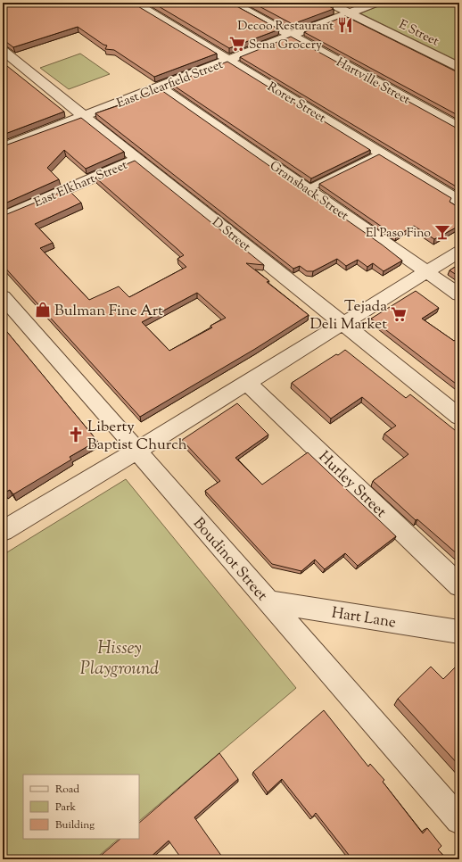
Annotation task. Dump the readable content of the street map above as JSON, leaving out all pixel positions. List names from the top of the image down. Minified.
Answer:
{"streets":{"street":["E Street","Hartville Street","East Clearfield Street","Rorer Street","East Elkhart Street","Gransback Street","D Street","Hurley Street","Boudinot Street","Hart Lane"]},"crossings":[["E Street","East Clearfield Street"],["Hartville Street","East Clearfield Street"],["East Clearfield Street","Rorer Street"],["East Clearfield Street","Gransback Street"],["East Clearfield Street","D Street"],["East Elkhart Street","D Street"],["Boudinot Street","Hart Lane"]],"parks":["Hissey Playground"],"places":{"restaurant":["Decoo Restaurant"],"supermarket":["Sena Grocery","Tejada Deli Market"],"bar":["El Paso Fino"],"shop":["Bulman Fine Art"],"church":["Liberty Baptist Church"]},"legend":["Road","Park","Building"]}
